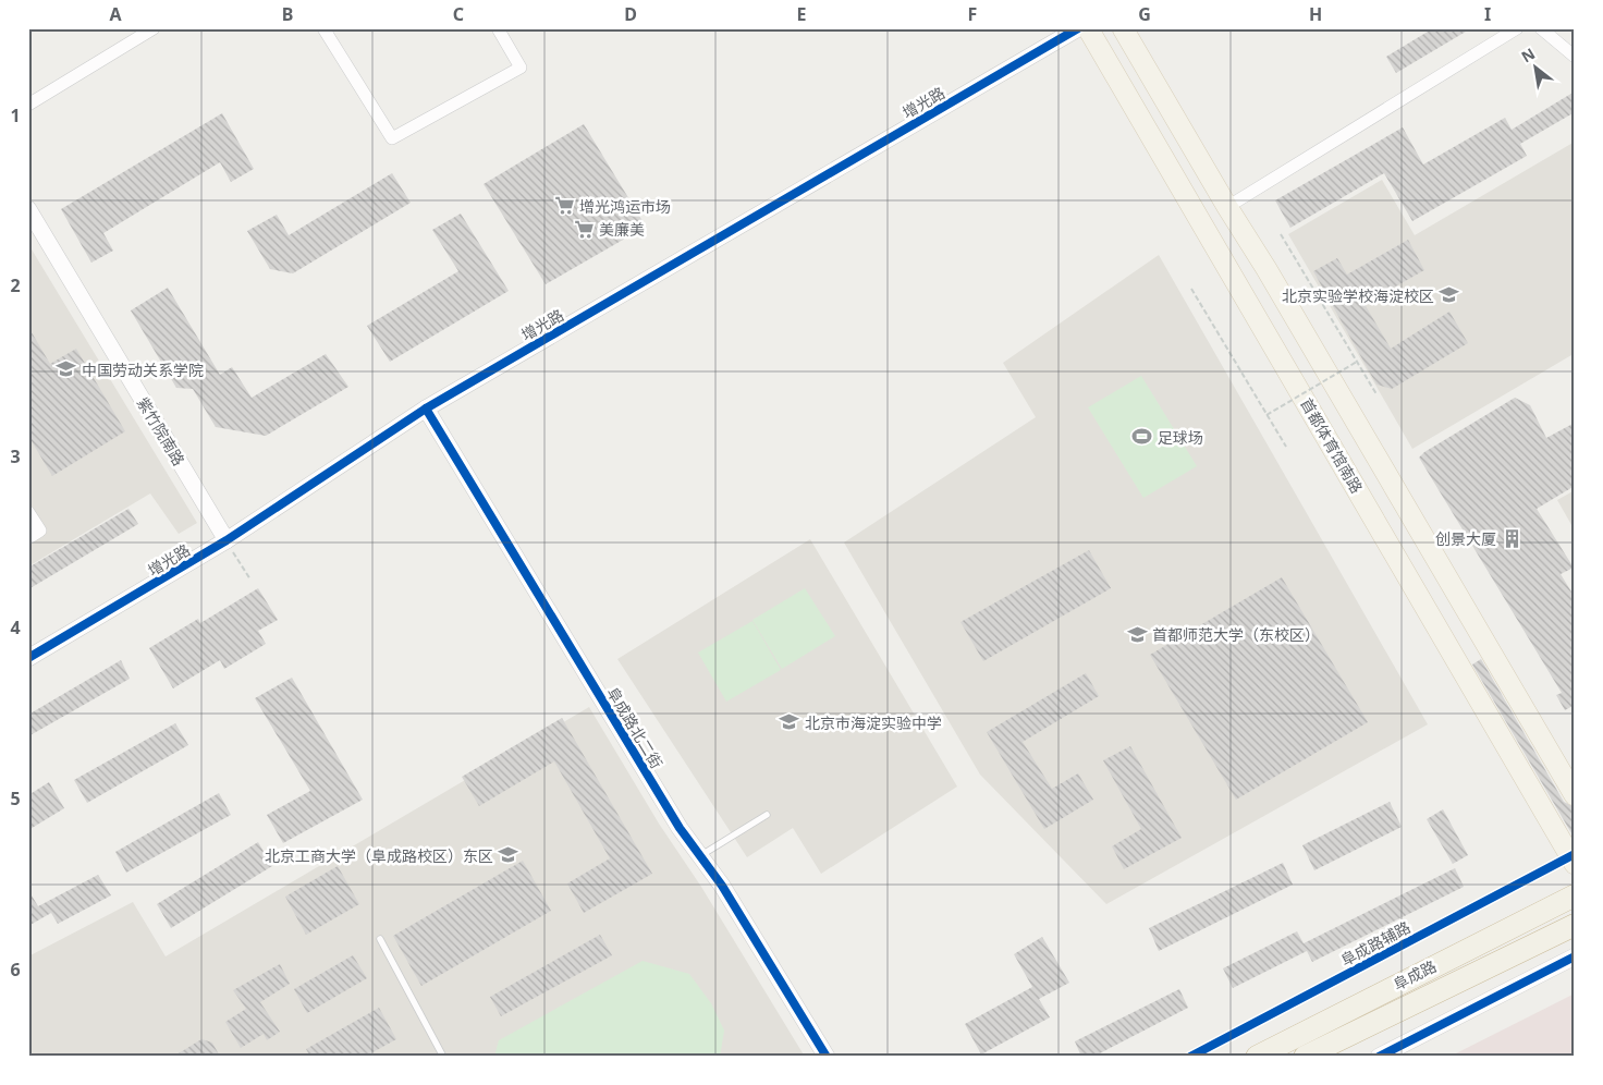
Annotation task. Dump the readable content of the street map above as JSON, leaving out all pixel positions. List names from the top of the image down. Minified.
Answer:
{"streets":{"highway":["阜成路"],"main road":["首都体育馆南路"],"street":["增光路","紫竹院南路","阜成路北二街"],"cycle path":["阜成路辅路"]},"crossings":[["增光路","紫竹院南路"],["增光路","阜成路北二街"]],"places":{"supermarket":["增光鸿运市场","美廉美"],"school or university":["北京实验学校海淀校区","中国劳动关系学院","首都师范大学（东校区）","北京市海淀实验中学","北京工商大学（阜成路校区）东区"],"sports":["足球场"],"building":["创景大厦"]},"north":"top left","grid":{"columns":["A","B","C","D","E","F","G","H","I"],"rows":["1","2","3","4","5","6"]}}
